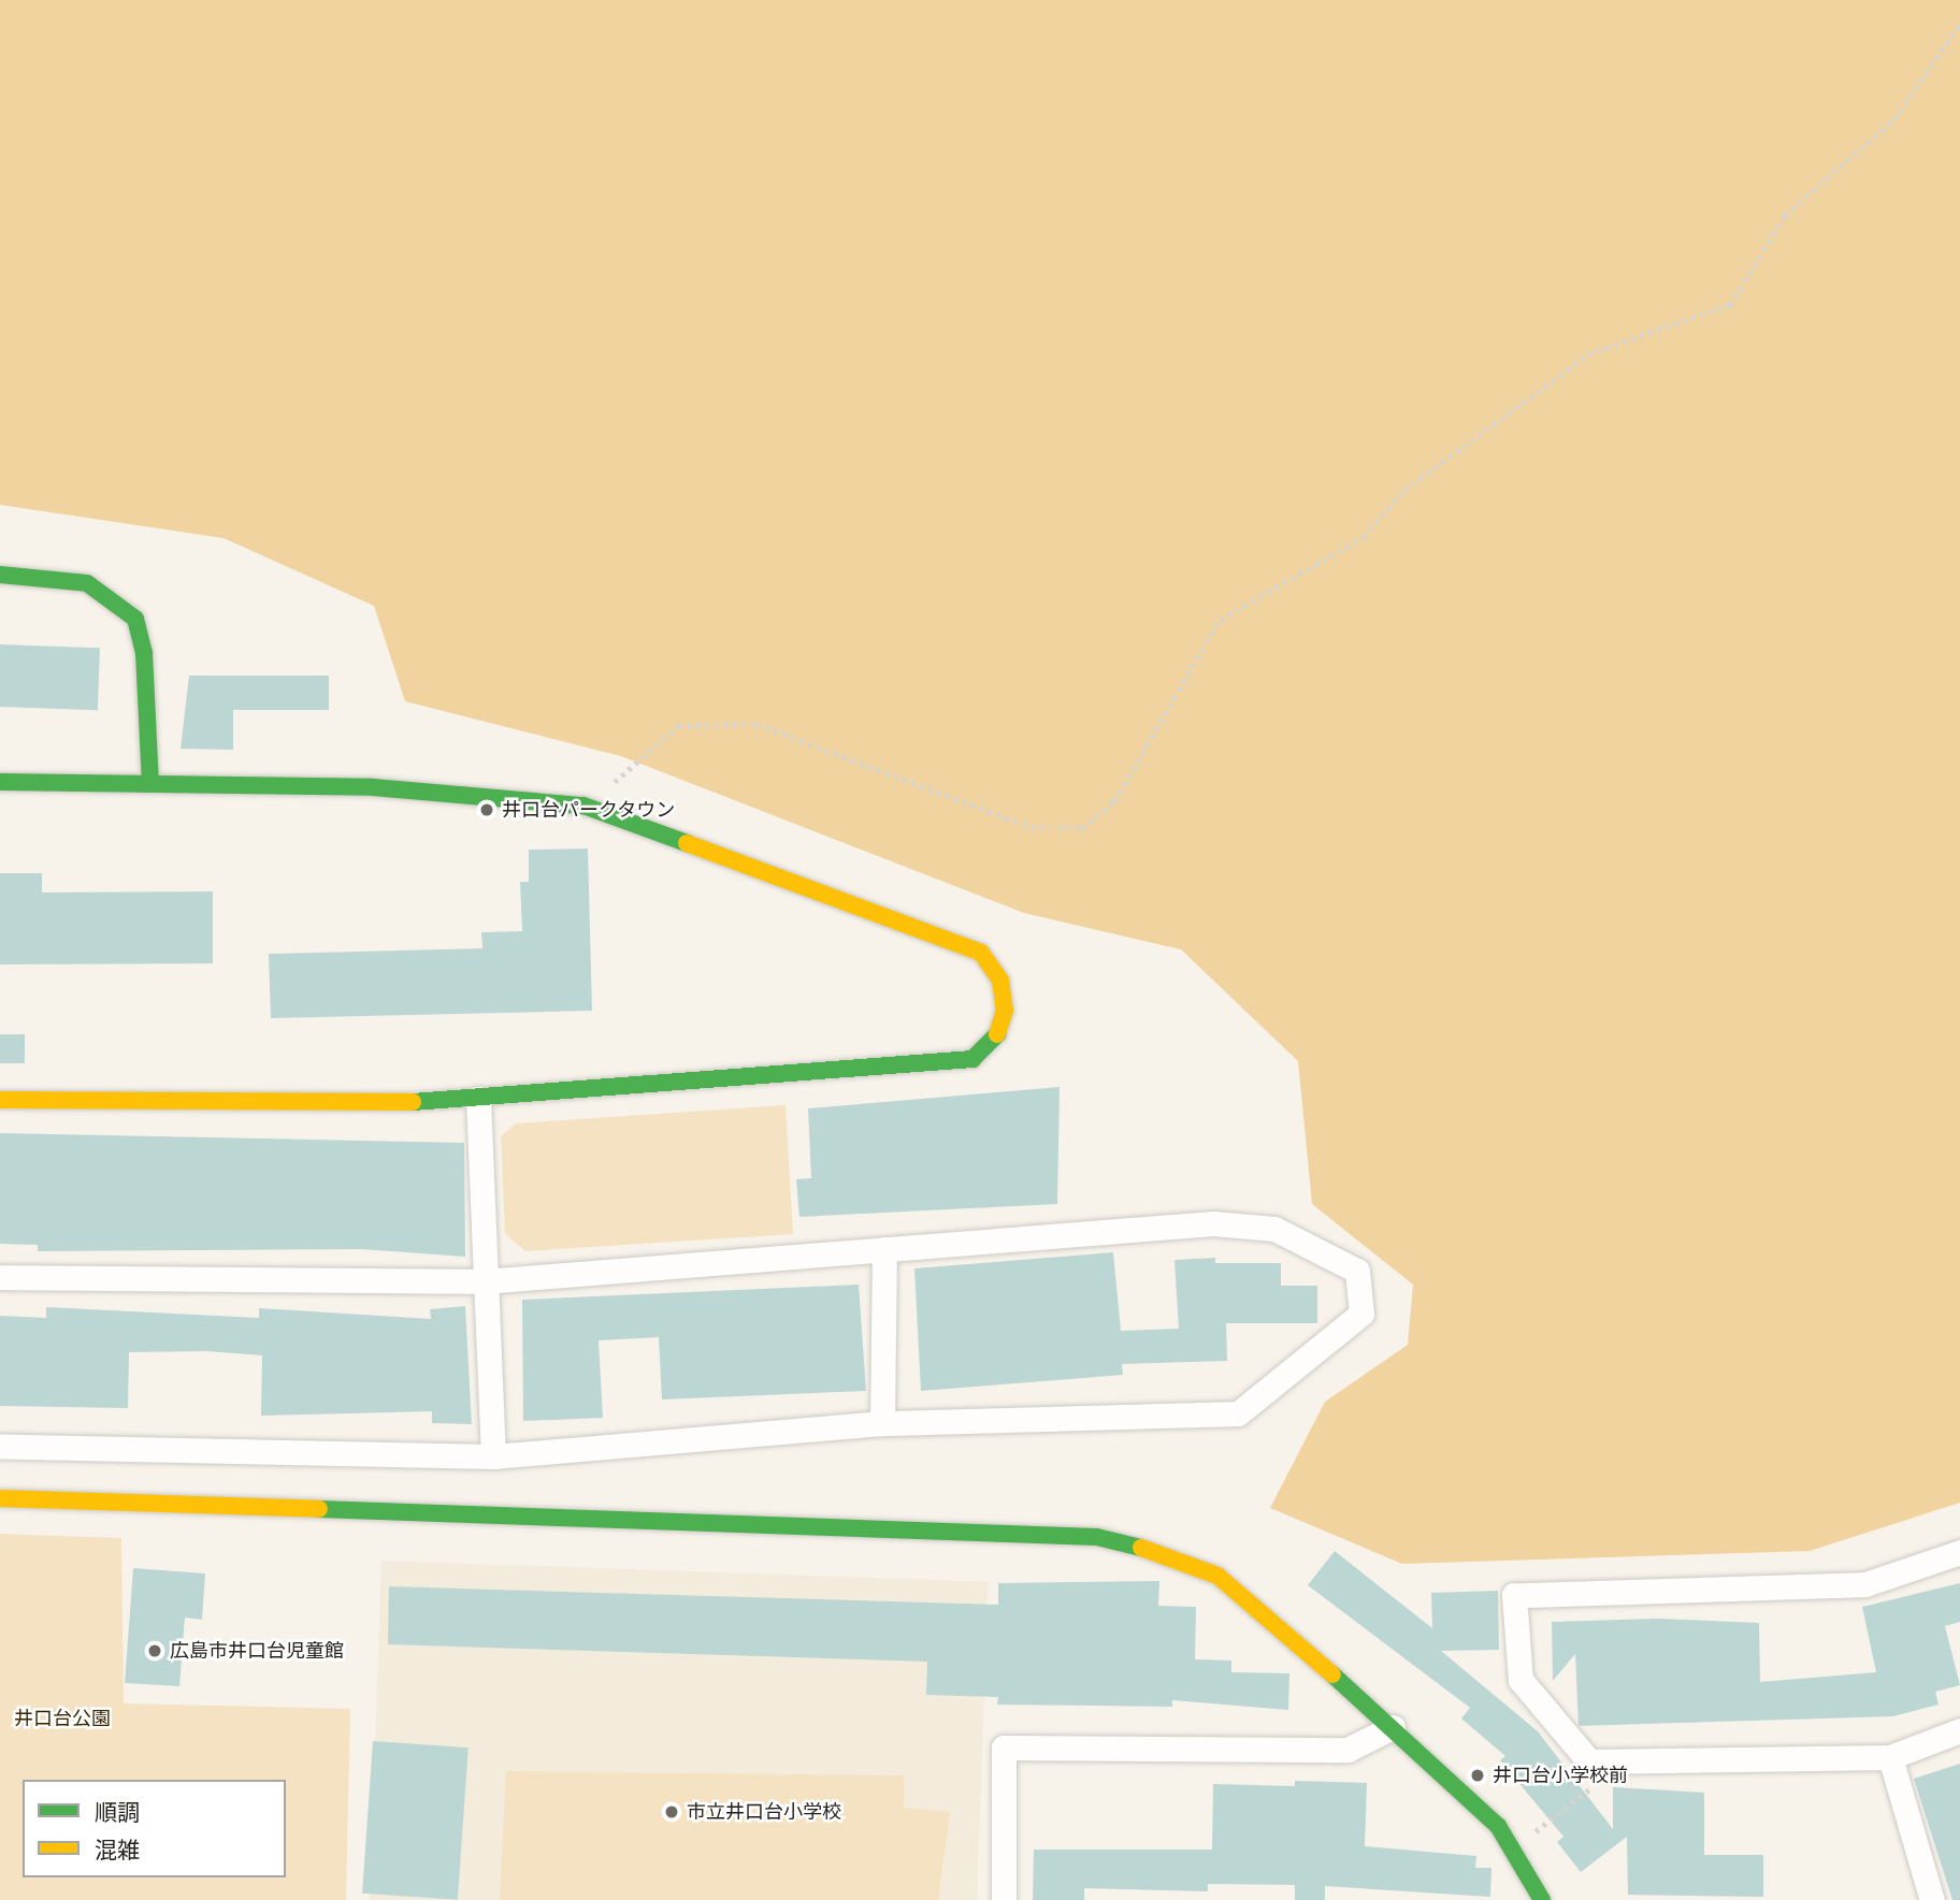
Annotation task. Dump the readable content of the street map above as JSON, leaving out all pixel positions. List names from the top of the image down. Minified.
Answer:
{"parks":["井口台公園"],"places":["井口台パークタウン","広島市井口台児童館","井口台小学校前","市立井口台小学校"],"legend":["順調","混雑"]}
